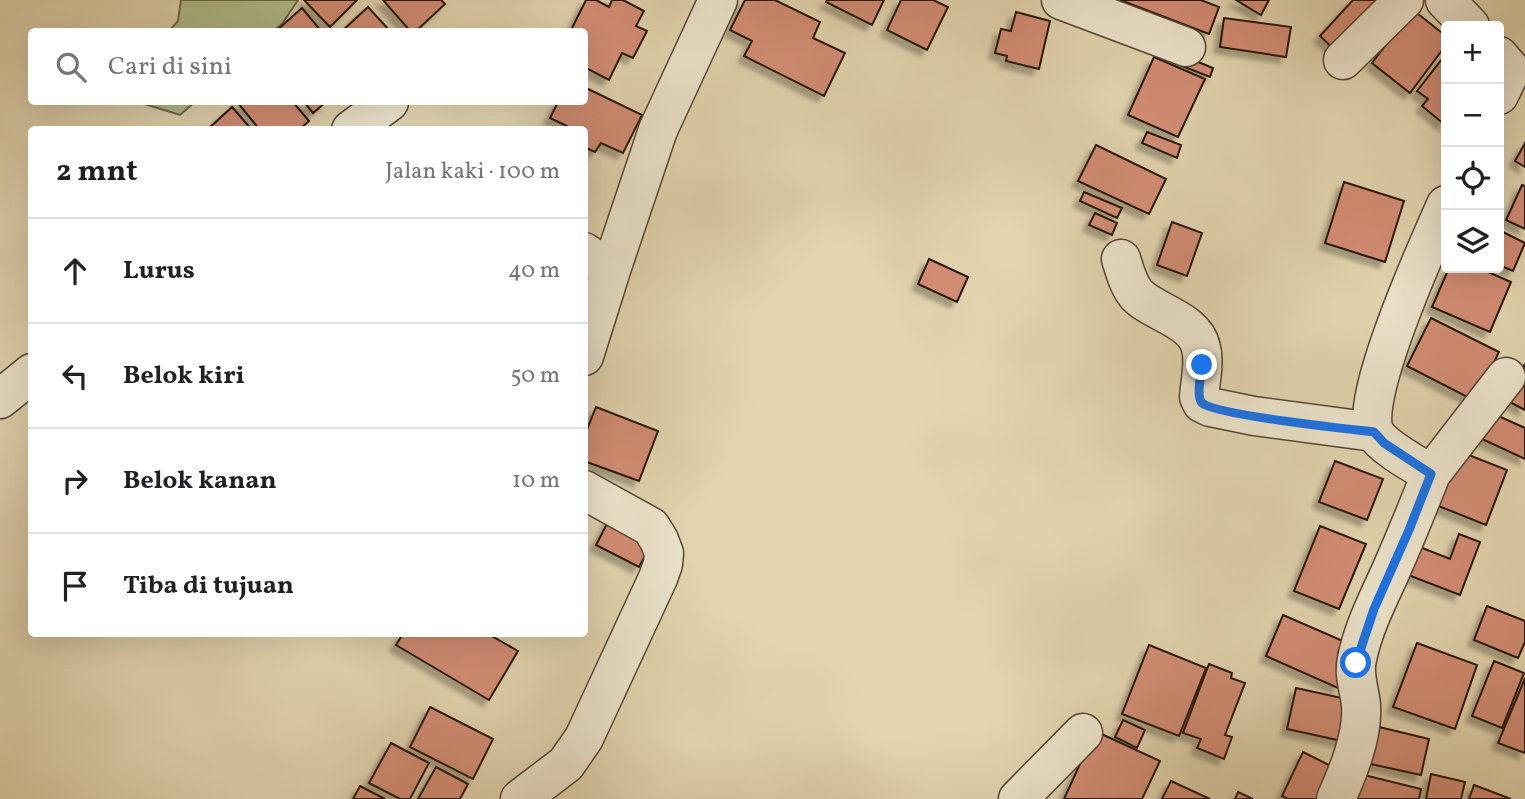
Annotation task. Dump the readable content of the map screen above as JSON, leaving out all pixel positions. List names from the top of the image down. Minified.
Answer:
{"page":{"map_buttons":["+","−"],"search":"Cari di sini","heading":["2 mnt","Jalan kaki · 100 m"],"list":[["Lurus","40 m"],["Belok kiri","50 m"],["Belok kanan","10 m"],"Tiba di tujuan"]}}
